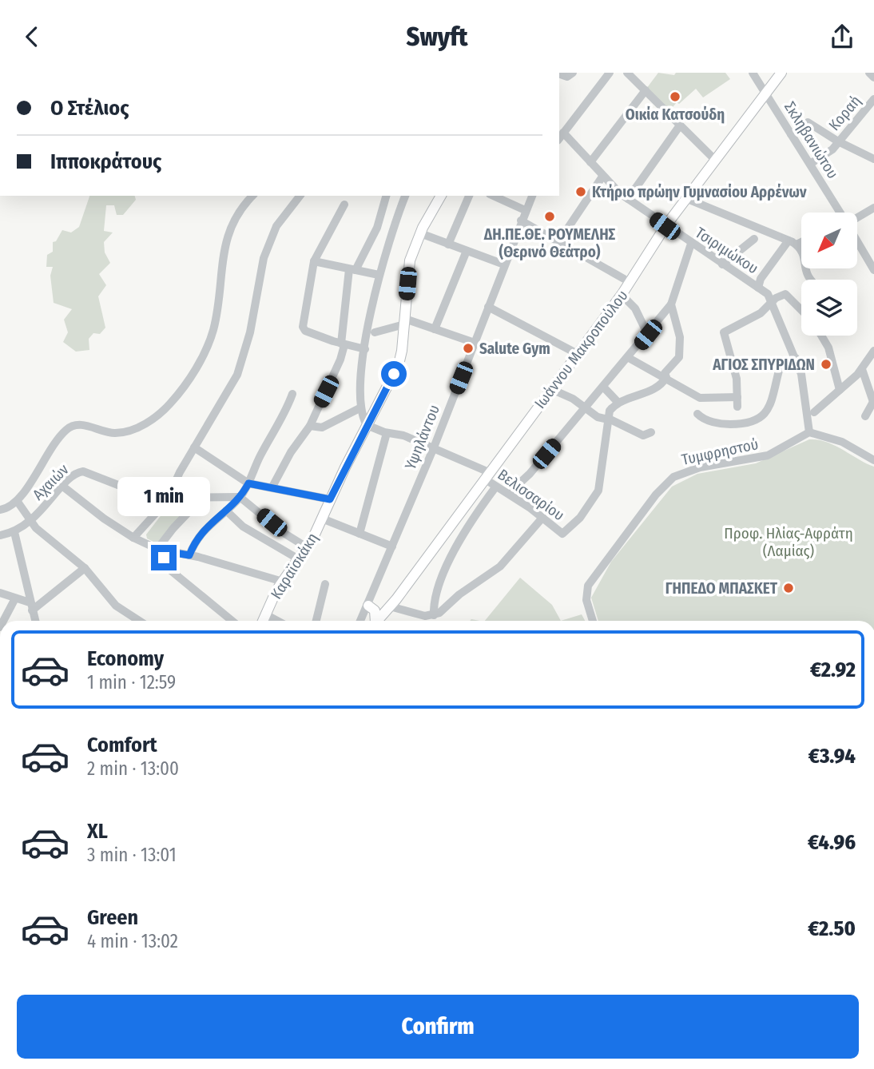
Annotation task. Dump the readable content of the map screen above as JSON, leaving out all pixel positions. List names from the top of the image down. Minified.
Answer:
{"streets":{"main road":["Ιωάννου Μακροπούλου","Καραϊσκάκη"],"street":["Κοραή","Σκληβανιώτου","Τσιριμώκου","Υψηλάντου","Τυμφρηστού","Αχαιών","Βελισσαρίου"]},"crossings":[["Κοραή","Σκληβανιώτου"],["Σκληβανιώτου","Ιωάννου Μακροπούλου"],["Τσιριμώκου","Ιωάννου Μακροπούλου"],["Τσιριμώκου","Τυμφρηστού"],["Ιωάννου Μακροπούλου","Βελισσαρίου"],["Υψηλάντου","Βελισσαρίου"],["Βελισσαρίου","Καραϊσκάκη"]],"parks":["Προφ. Ηλίας-Αφράτη (Λαμίας)"],"places":["Οικία Κατσούδη","Κτήριο πρώην Γυμνασίου Αρρένων","ΔΗ.ΠΕ.ΘΕ. ΡΟΥΜΕΛΗΣ (Θερινό Θεάτρο)","Salute Gym","ΑΓΙΟΣ ΣΠΥΡΙΔΩΝ","ΓΗΠΕΔΟ ΜΠΑΣΚΕΤ"],"north":"bottom left","page":{"header":"Swyft","banner":["Ο Στέλιος","Ιπποκράτους"],"bubble":"1 min","list":[{"name":"Economy","note":"1 min · 12:59","value":"€2.92"},{"name":"Comfort","note":"2 min · 13:00","value":"€3.94"},{"name":"XL","note":"3 min · 13:01","value":"€4.96"},{"name":"Green","note":"4 min · 13:02","value":"€2.50"}],"buttons":"Confirm"}}
